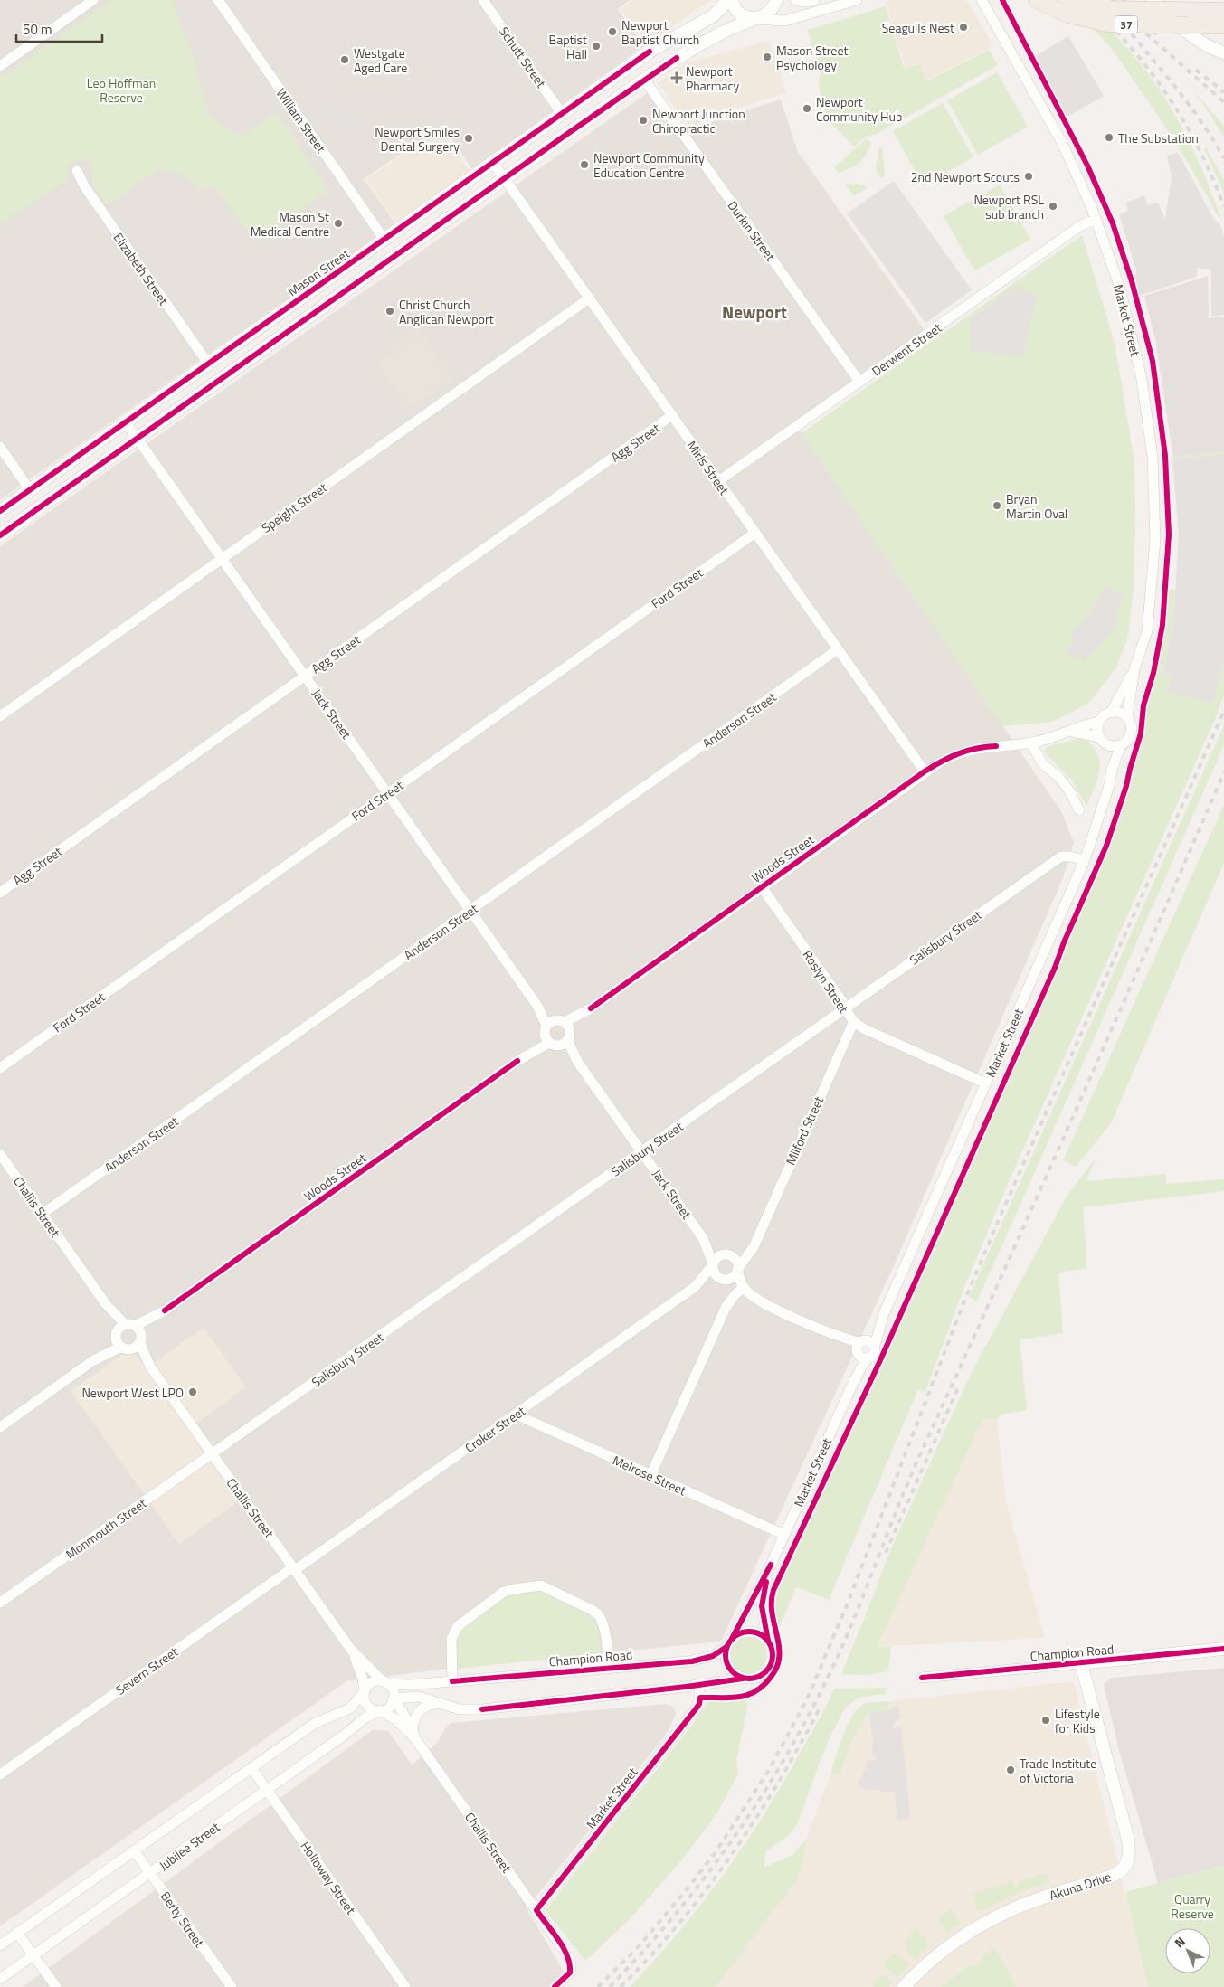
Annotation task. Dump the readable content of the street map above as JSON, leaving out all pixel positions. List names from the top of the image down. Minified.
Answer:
{"streets":{"main road":["37"],"street":["Schutt Street","William Street","Durkin Street","Elizabeth Street","Mason Street","Market Street","Derwent Street","Agg Street","Mirls Street","Speight Street","Ford Street","Jack Street","Anderson Street","Woods Street","Salisbury Street","Roslyn Street","Milford Street","Challis Street","Croker Street","Melrose Street","Monmouth Street","Champion Road","Severn Street","Jubilee Street","Holloway Street","Akuna Drive","Berty Street"]},"crossings":[["Schutt Street","Mason Street"],["William Street","Mason Street"],["Durkin Street","Derwent Street"],["Elizabeth Street","Mason Street"],["Mason Street","Mirls Street"],["Mason Street","Jack Street"],["Market Street","Derwent Street"],["Market Street","Woods Street"],["Market Street","Salisbury Street"],["Market Street","Roslyn Street"],["Market Street","Challis Street"],["Market Street","Melrose Street"],["Market Street","Champion Road"],["Derwent Street","Mirls Street"],["Agg Street","Mirls Street"],["Agg Street","Jack Street"],["Mirls Street","Speight Street"],["Mirls Street","Ford Street"],["Mirls Street","Anderson Street"],["Mirls Street","Woods Street"],["Speight Street","Jack Street"],["Ford Street","Jack Street"],["Jack Street","Anderson Street"],["Jack Street","Woods Street"],["Jack Street","Salisbury Street"],["Jack Street","Milford Street"],["Jack Street","Croker Street"],["Anderson Street","Challis Street"],["Woods Street","Roslyn Street"],["Woods Street","Challis Street"],["Salisbury Street","Roslyn Street"],["Salisbury Street","Challis Street"],["Salisbury Street","Monmouth Street"],["Roslyn Street","Milford Street"],["Milford Street","Croker Street"],["Challis Street","Croker Street"],["Challis Street","Monmouth Street"],["Challis Street","Champion Road"],["Challis Street","Severn Street"],["Challis Street","Jubilee Street"],["Croker Street","Melrose Street"],["Croker Street","Severn Street"],["Champion Road","Jubilee Street"],["Champion Road","Akuna Drive"],["Jubilee Street","Holloway Street"],["Jubilee Street","Berty Street"]],"districts":["Newport"],"parks":["Leo Hoffman Reserve","Quarry Reserve"],"places":{"other":["Seagulls Nest","Newport Baptist Church","Baptist Hall","Mason Street Psychology","Westgate Aged Care","Newport Community Hub","Newport Junction Chiropractic","The Substation","Newport Smiles Dental Surgery","Newport Community Education Centre","2nd Newport Scouts","Newport RSL sub branch","Mason St Medical Centre","Christ Church Anglican Newport","Bryan Martin Oval","Newport West LPO","Lifestyle for Kids","Trade Institute of Victoria"],"health":["Newport Pharmacy"]},"scale_bar":"50 m","north":"top left"}
